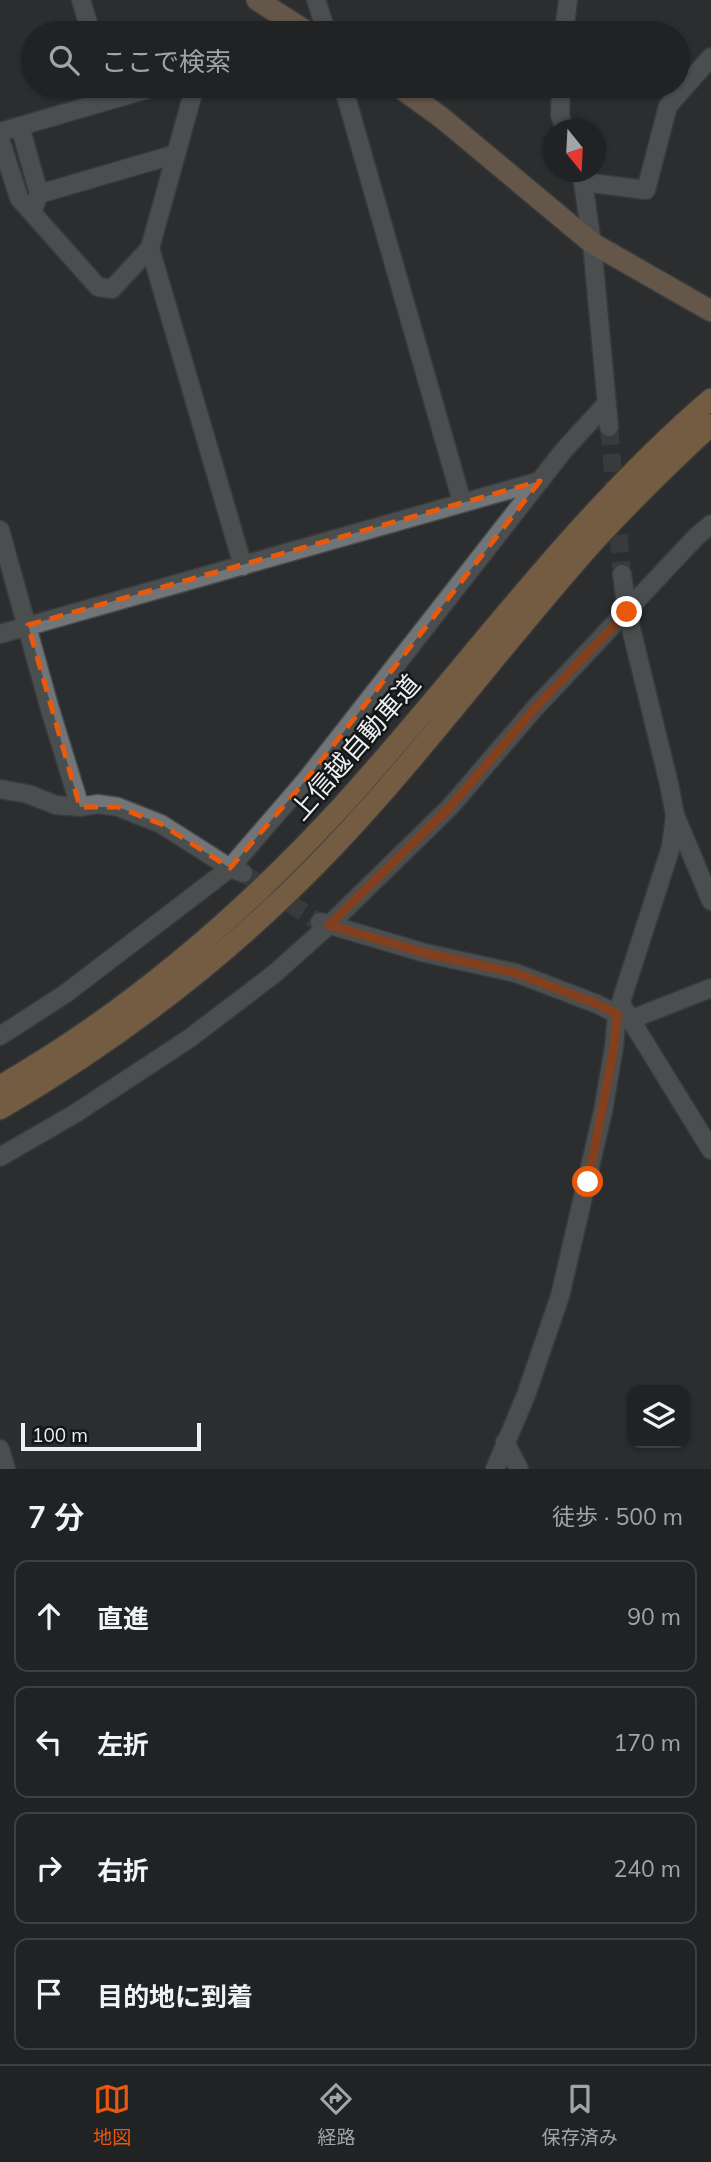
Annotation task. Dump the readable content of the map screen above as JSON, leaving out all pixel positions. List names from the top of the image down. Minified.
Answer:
{"streets":{"highway":["上信越自動車道"]},"scale_bar":"100 m","north":"bottom","page":{"search":"ここで検索","scale":"100 m","heading":["7 分","徒歩 · 500 m"],"list":[["直進","90 m"],["左折","170 m"],["右折","240 m"],"目的地に到着"],"nav":["地図","経路","保存済み"]}}
